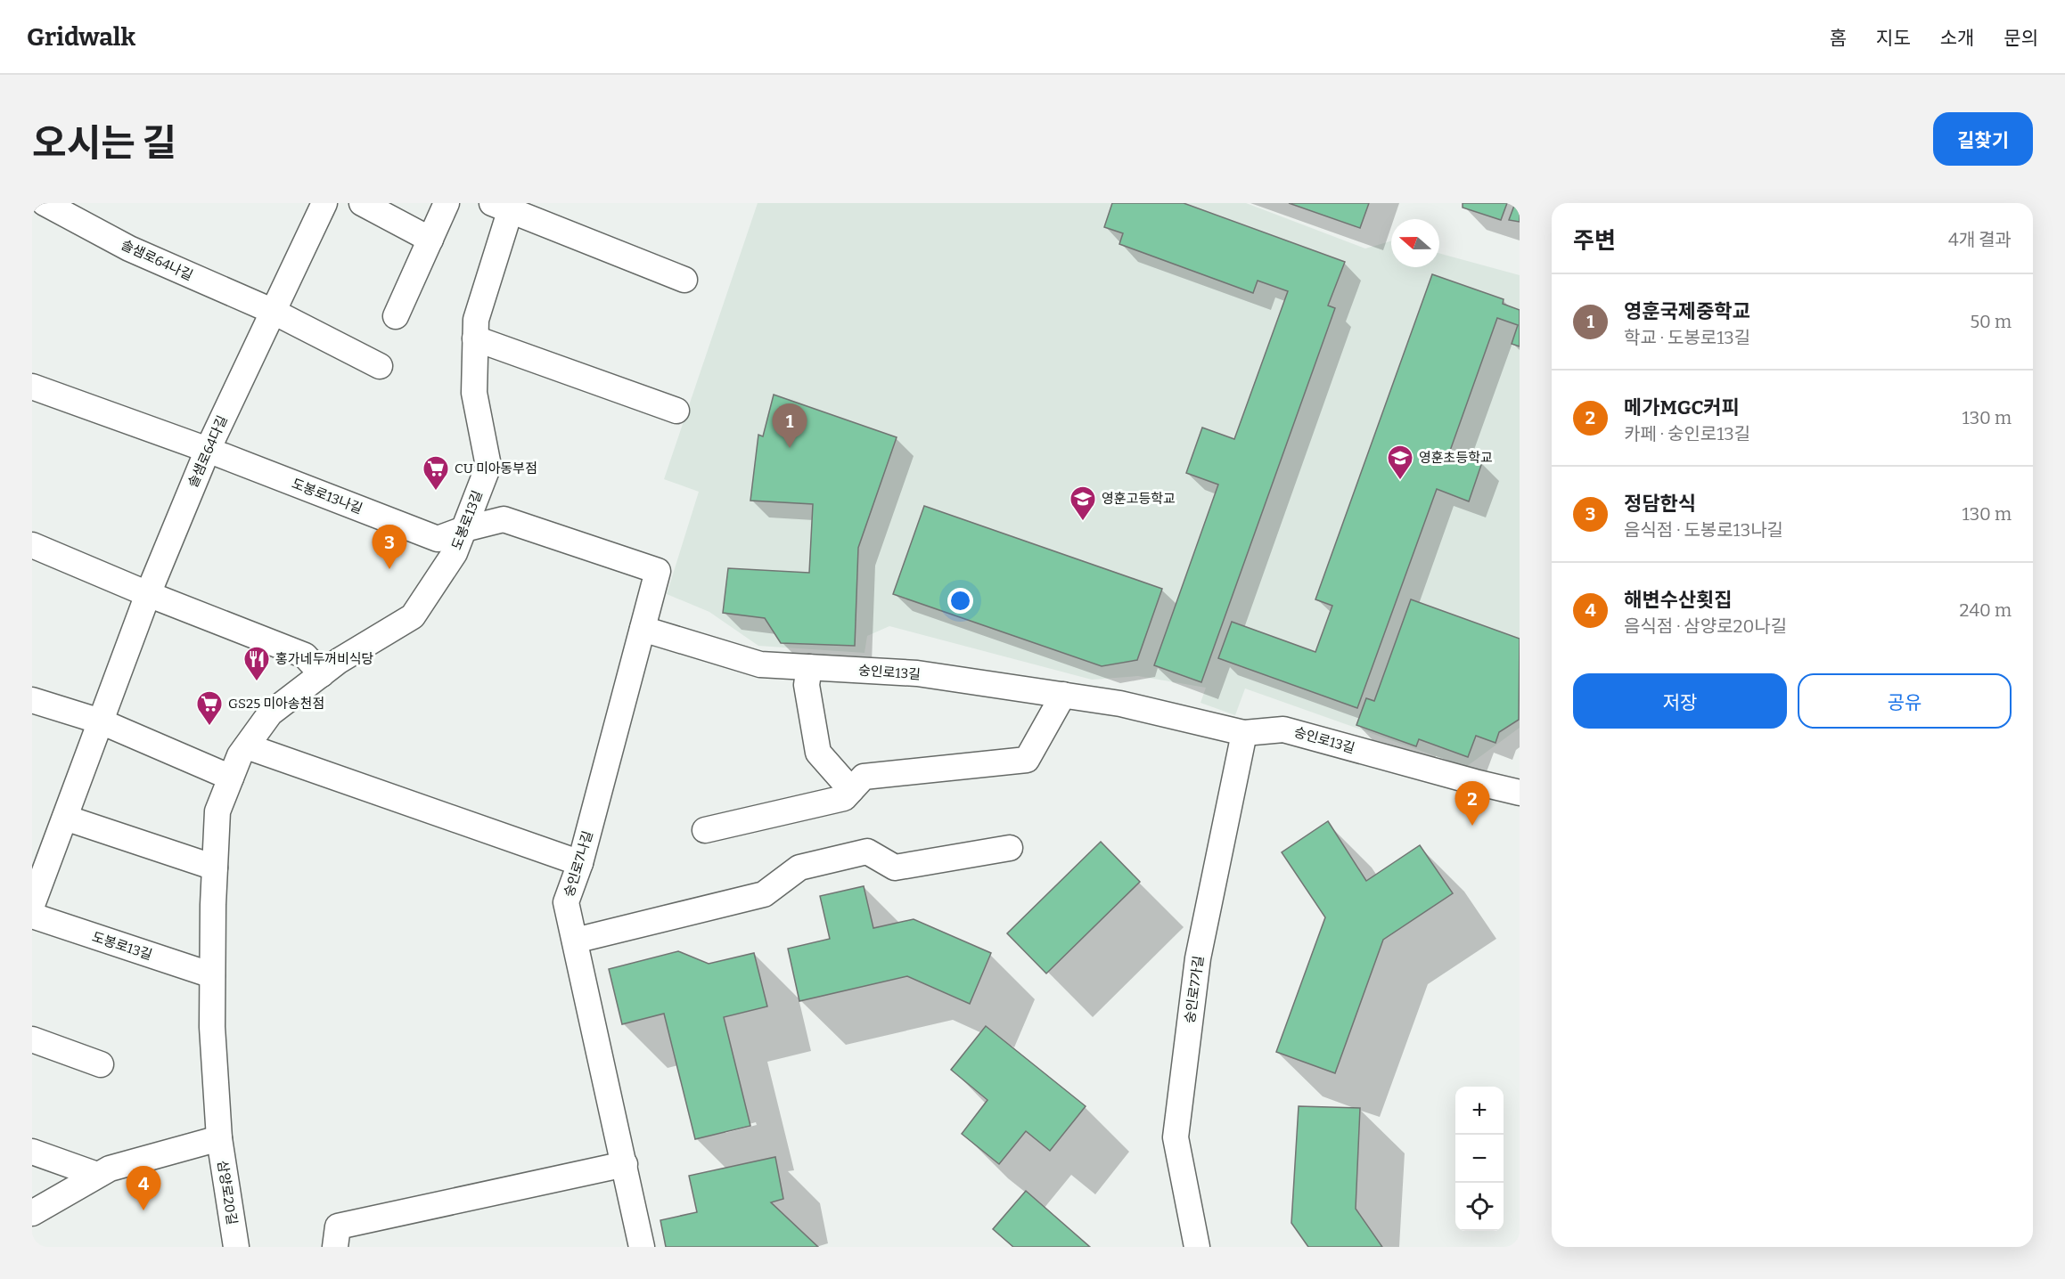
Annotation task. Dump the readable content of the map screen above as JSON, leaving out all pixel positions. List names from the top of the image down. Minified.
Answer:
{"streets":{"street":["솔샘로64나길","솔샘로64다길","도봉로13나길","도봉로13길","숭인로13길","숭인로7나길","숭인로7가길","삼양로20길"]},"crossings":[["솔샘로64나길","솔샘로64다길"],["솔샘로64다길","도봉로13나길"],["도봉로13나길","도봉로13길"],["도봉로13나길","숭인로13길"],["도봉로13나길","숭인로7나길"],["도봉로13길","삼양로20길"],["숭인로13길","숭인로7나길"],["숭인로13길","숭인로7가길"]],"places":{"school or university":["영훈초등학교","영훈고등학교"],"supermarket":["CU 미아동부점","GS25 미아송천점"],"restaurant":["홍가네두꺼비식당"]},"north":"left","page":{"header":"Gridwalk","nav":["홈","지도","소개","문의"],"title":"오시는 길","buttons":["길찾기",["저장","공유"]],"heading":["주변","4개 결과"],"list":[{"mark":"1","name":"영훈국제중학교","note":"학교 · 도봉로13길","value":"50 m"},{"mark":"2","name":"메가MGC커피","note":"카페 · 숭인로13길","value":"130 m"},{"mark":"3","name":"정담한식","note":"음식점 · 도봉로13나길","value":"130 m"},{"mark":"4","name":"해변수산횟집","note":"음식점 · 삼양로20나길","value":"240 m"}],"pins":["1","3","2","4"],"map_buttons":["+","−"]}}
